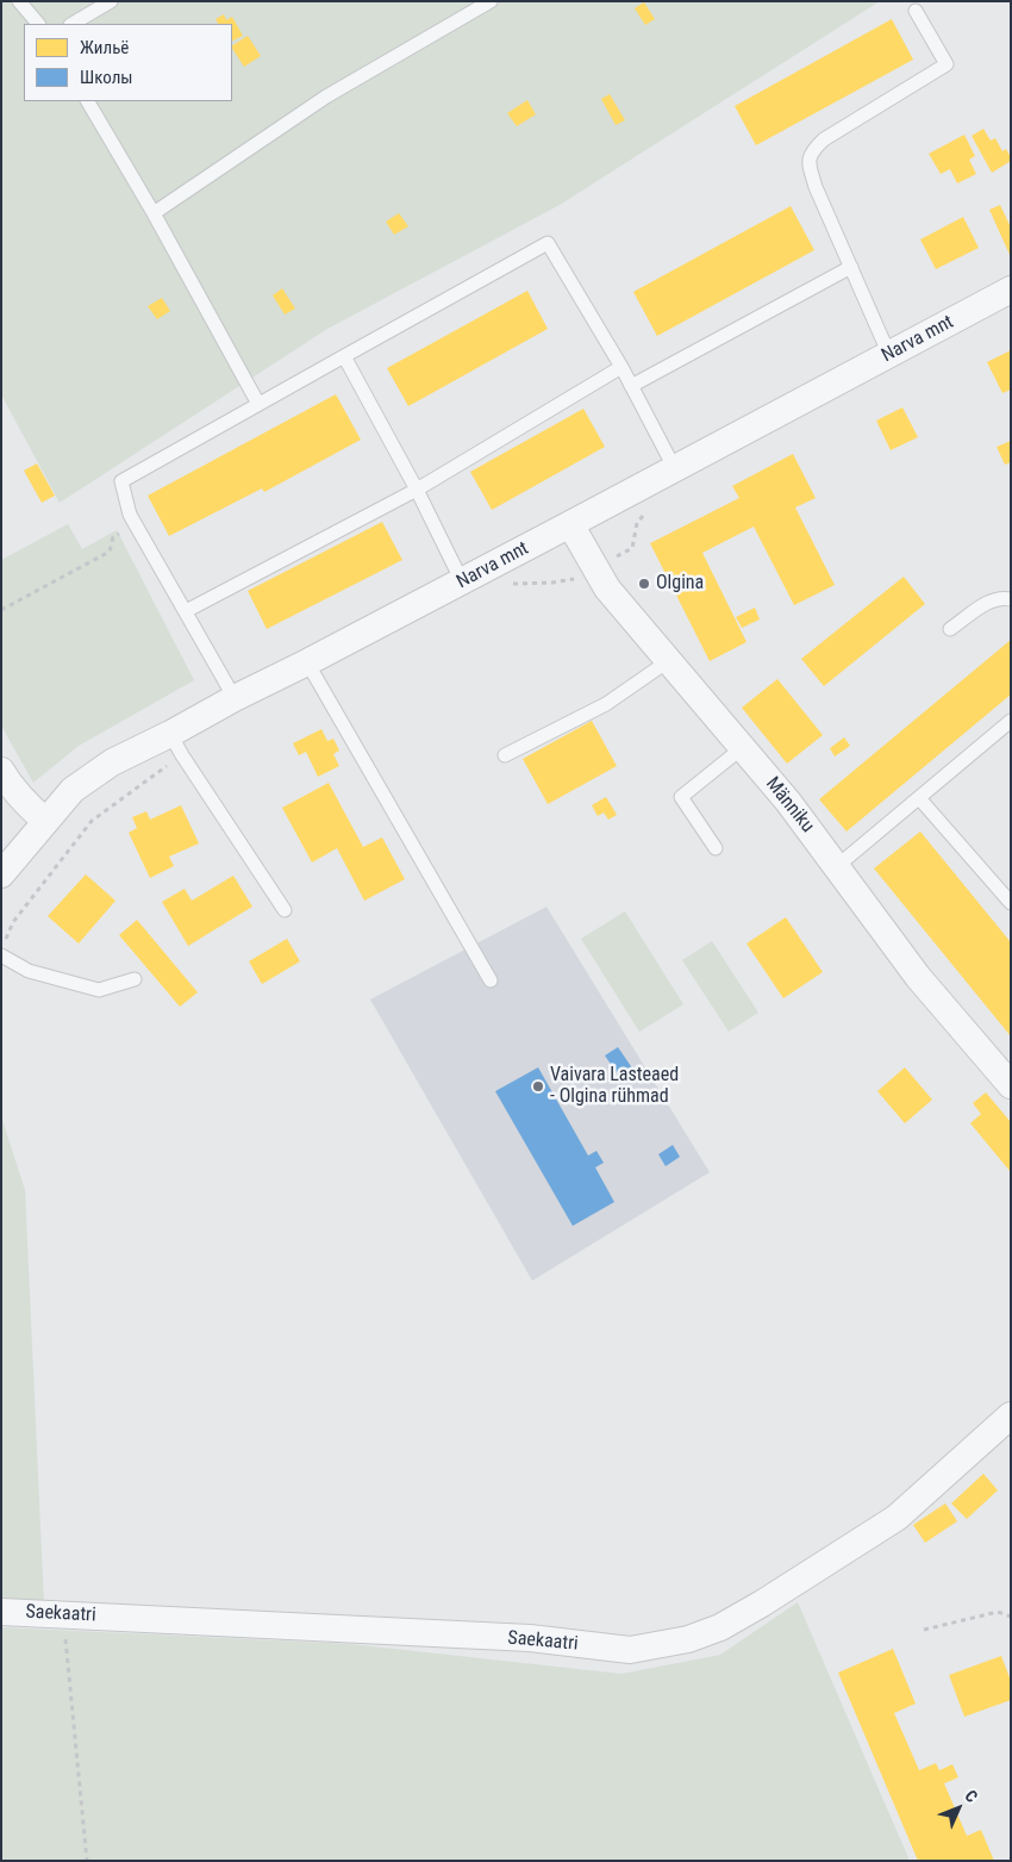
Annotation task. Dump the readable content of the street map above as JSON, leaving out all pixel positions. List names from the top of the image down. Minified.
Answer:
{"streets":{"street":["Narva mnt","Männiku","Saekaatri"]},"crossings":[["Narva mnt","Männiku"]],"places":["Olgina","Vaivara Lasteaed - Olgina rühmad"],"legend":["Жильё","Школы"],"north":"top right"}
